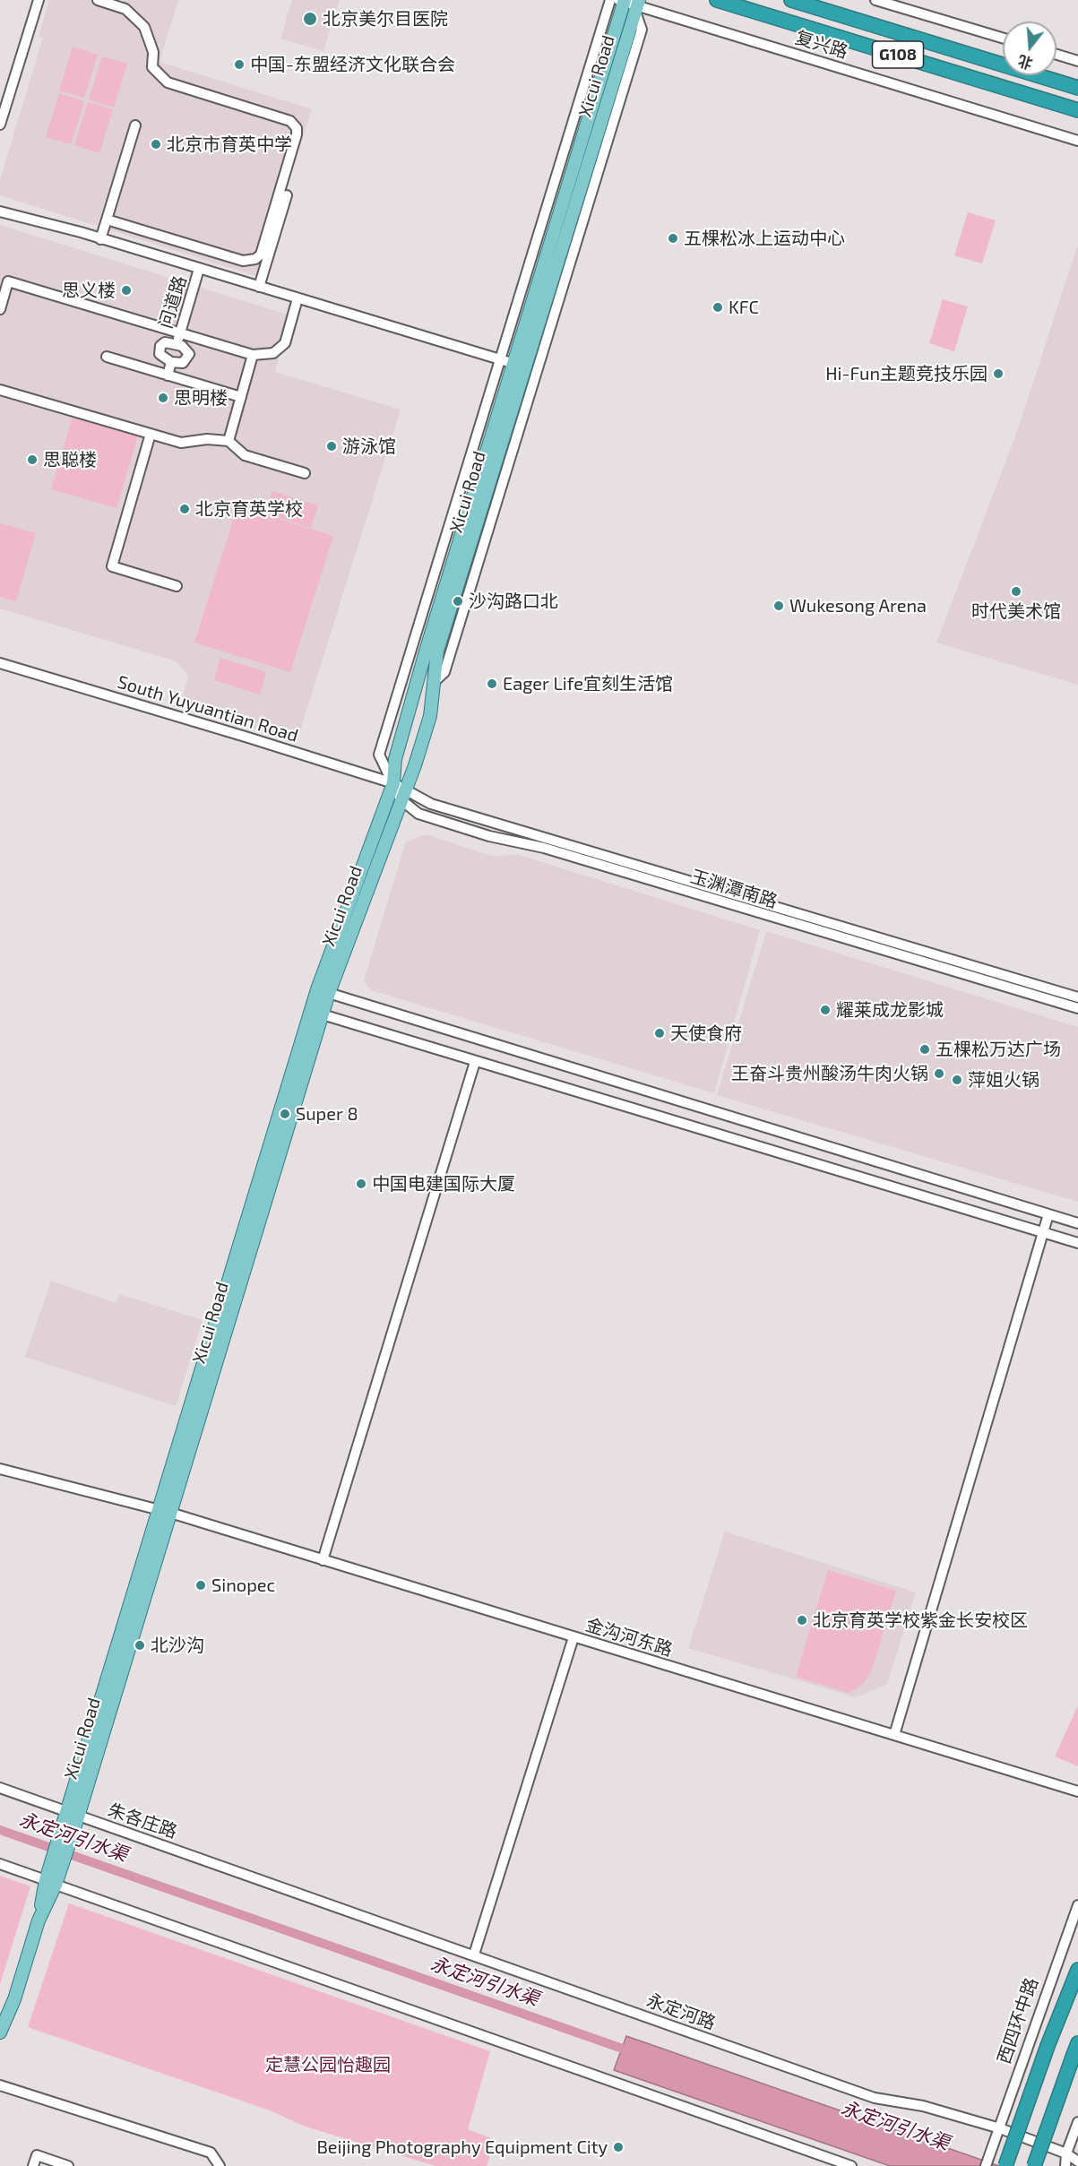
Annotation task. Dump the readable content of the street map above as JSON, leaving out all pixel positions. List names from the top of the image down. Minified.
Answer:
{"streets":{"highway":["G108","西四环中路"],"main road":["Xicui Road"],"street":["复兴路","问道路","South Yuyuantian Road","玉渊潭南路","金沟河东路","朱各庄路","永定河路"]},"crossings":[["复兴路","Xicui Road"],["Xicui Road","South Yuyuantian Road"],["Xicui Road","玉渊潭南路"],["Xicui Road","金沟河东路"],["Xicui Road","朱各庄路"],["South Yuyuantian Road","玉渊潭南路"],["朱各庄路","永定河路"],["永定河路","西四环中路"]],"water":["永定河引水渠"],"parks":["定慧公园怡趣园"],"places":["北京美尔目医院","中国-东盟经济文化联合会","北京市育英中学","五棵松冰上运动中心","思义楼","KFC","Hi-Fun主题竞技乐园","思明楼","游泳馆","思聪楼","北京育英学校","时代美术馆","沙沟路口北","Wukesong Arena","Eager Life宜刻生活馆","耀莱成龙影城","天使食府","五棵松万达广场","王奋斗贵州酸汤牛肉火锅","萍姐火锅","Super 8","中国电建国际大厦","Sinopec","北京育英学校紫金长安校区","北沙沟","Beijing Photography Equipment City"],"north":"bottom"}
